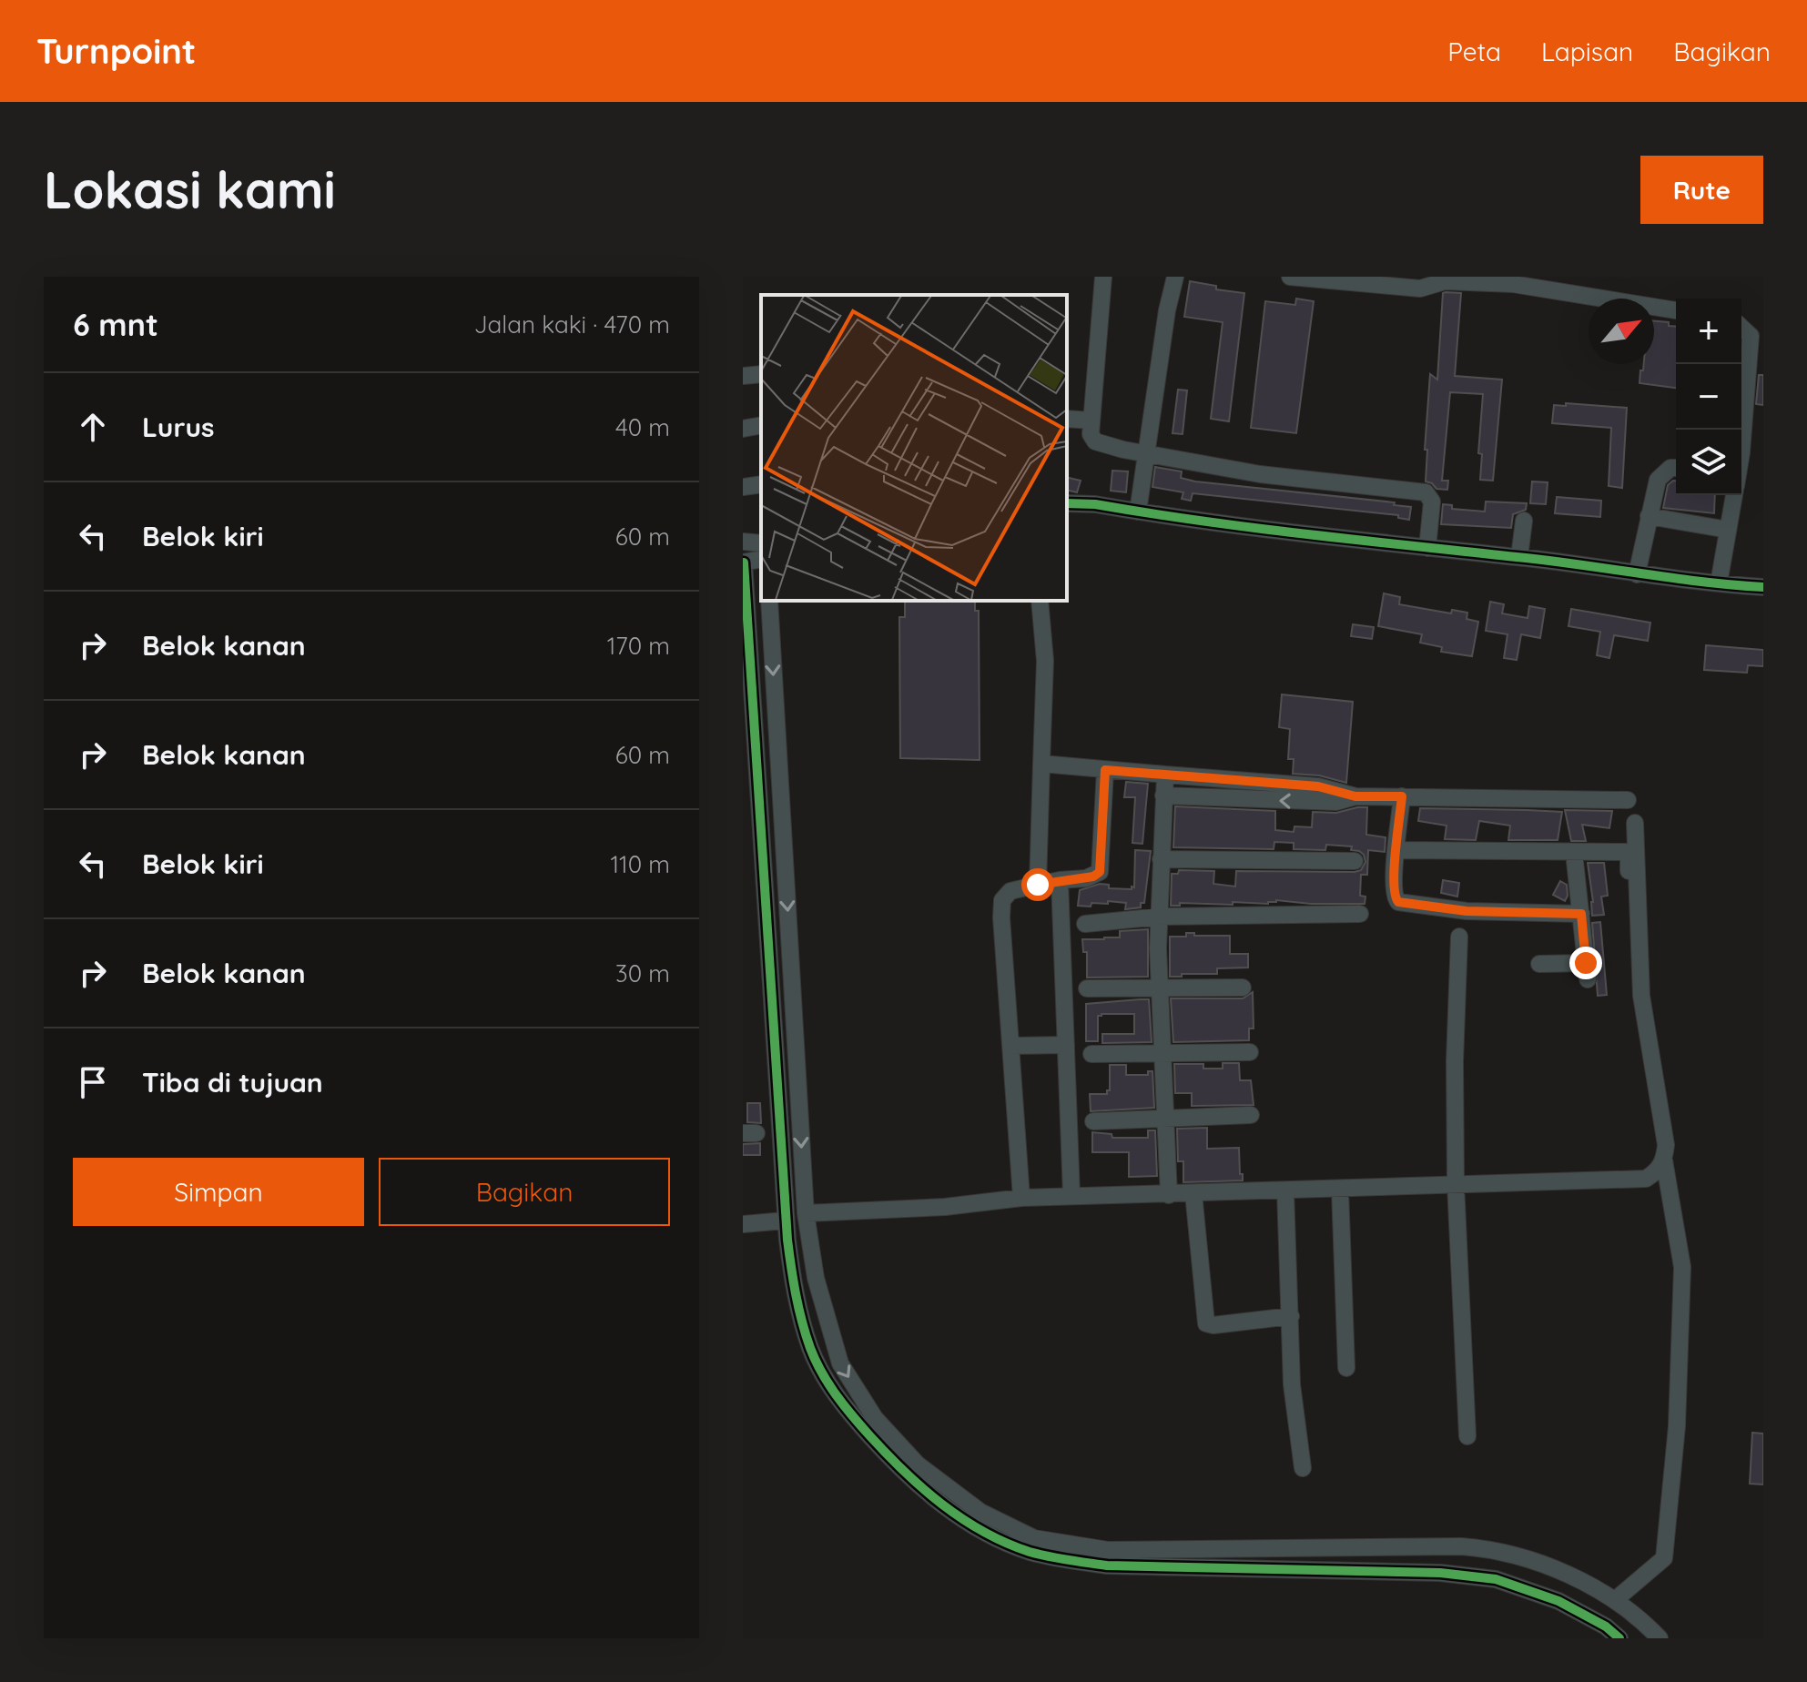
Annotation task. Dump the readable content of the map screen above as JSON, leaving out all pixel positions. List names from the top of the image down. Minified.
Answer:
{"north":"top right","page":{"header":"Turnpoint","nav":["Peta","Lapisan","Bagikan"],"buttons":["Rute",["Simpan","Bagikan"]],"title":"Lokasi kami","heading":["6 mnt","Jalan kaki · 470 m"],"map_buttons":["+","−"],"list":[["Lurus","40 m"],["Belok kiri","60 m"],["Belok kanan","170 m"],["Belok kanan","60 m"],["Belok kiri","110 m"],["Belok kanan","30 m"],"Tiba di tujuan"]}}
